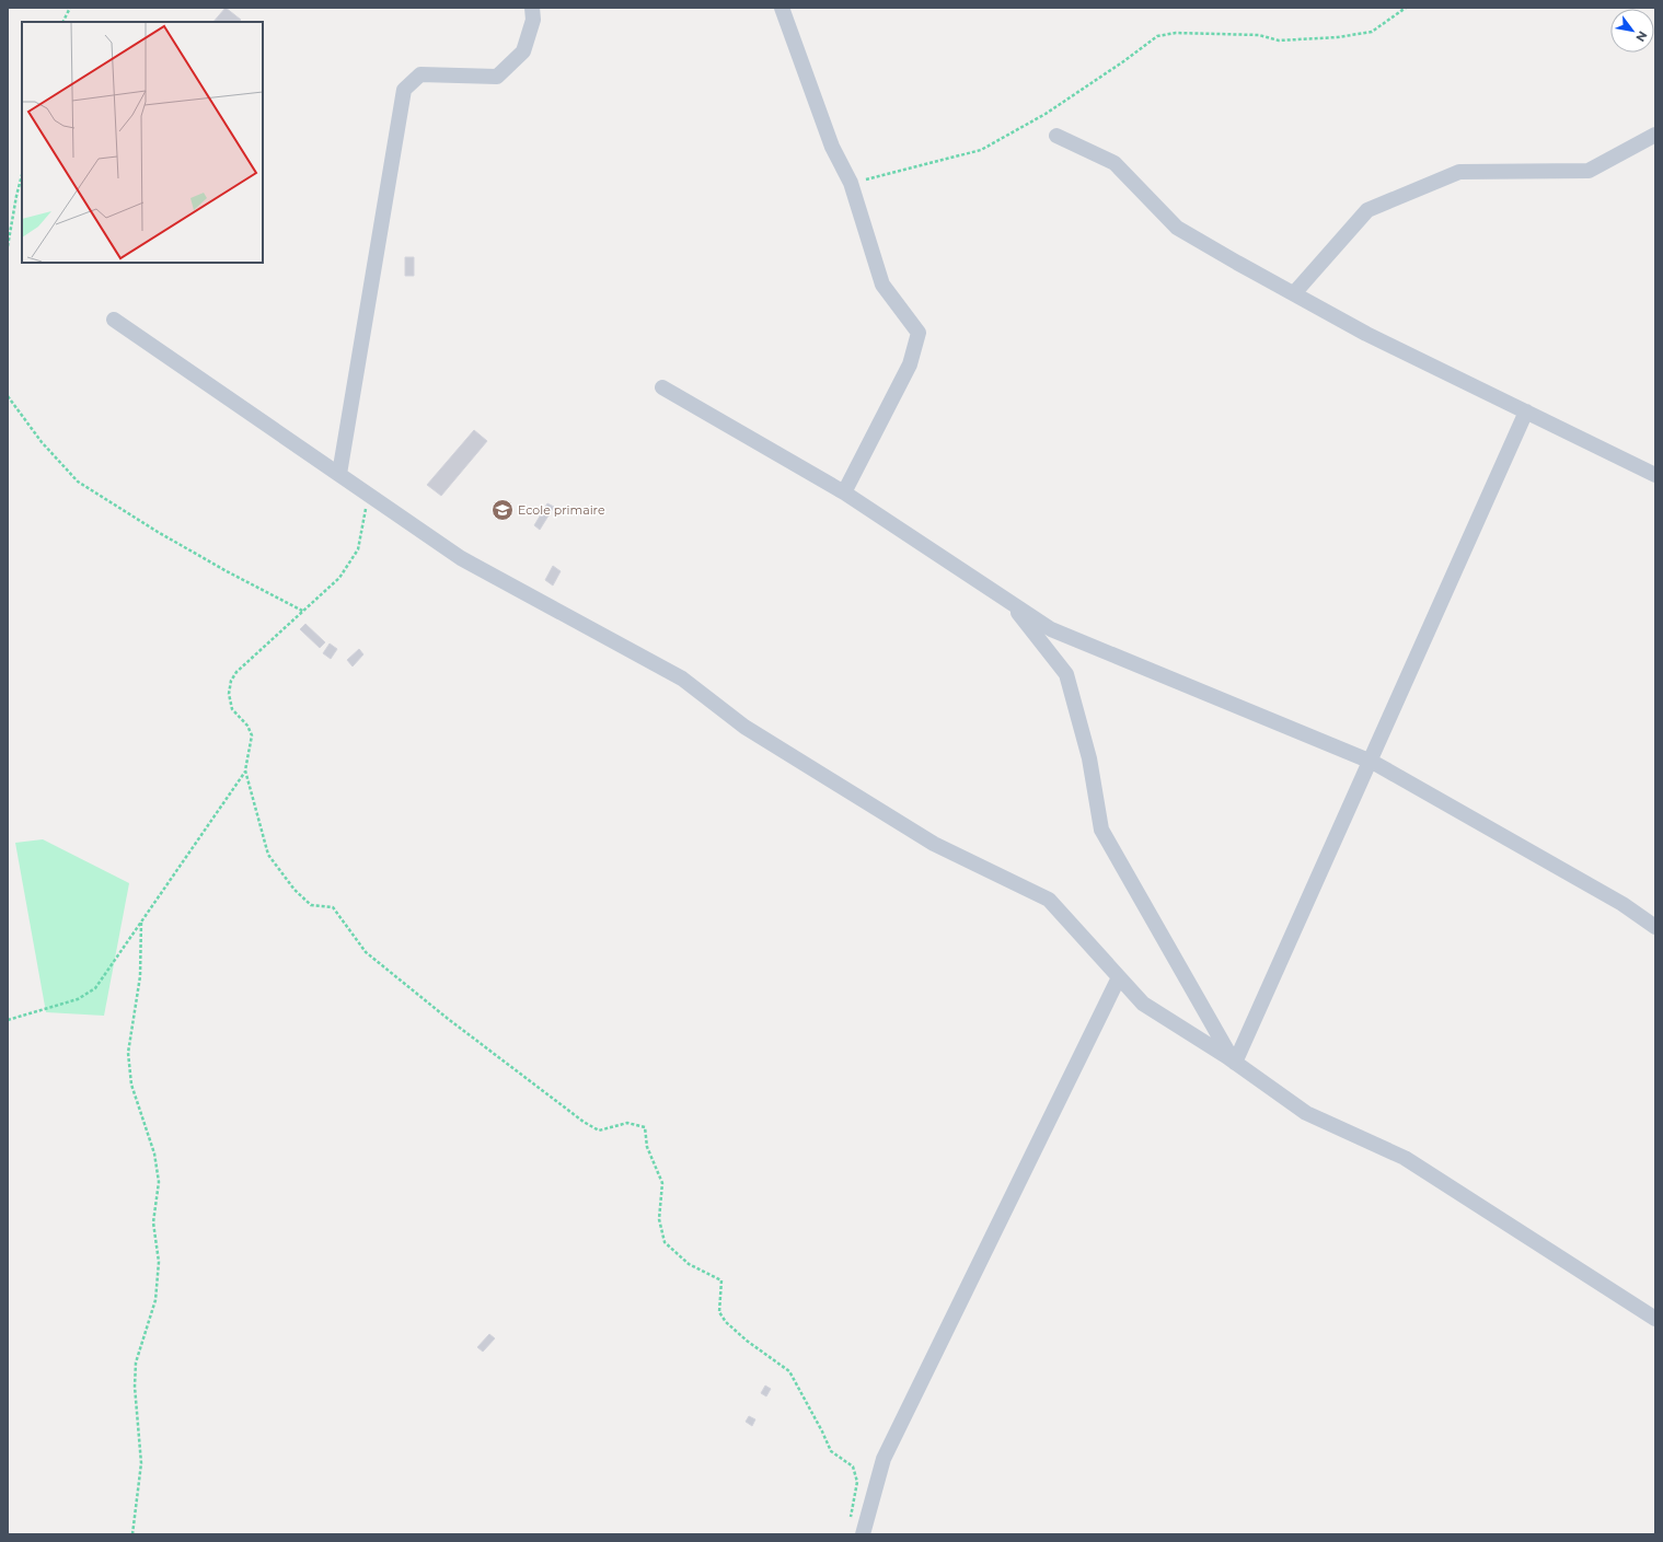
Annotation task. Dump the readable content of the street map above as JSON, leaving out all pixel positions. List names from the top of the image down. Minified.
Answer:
{"places":{"school or university":["Ecole primaire"]},"north":"bottom right"}
